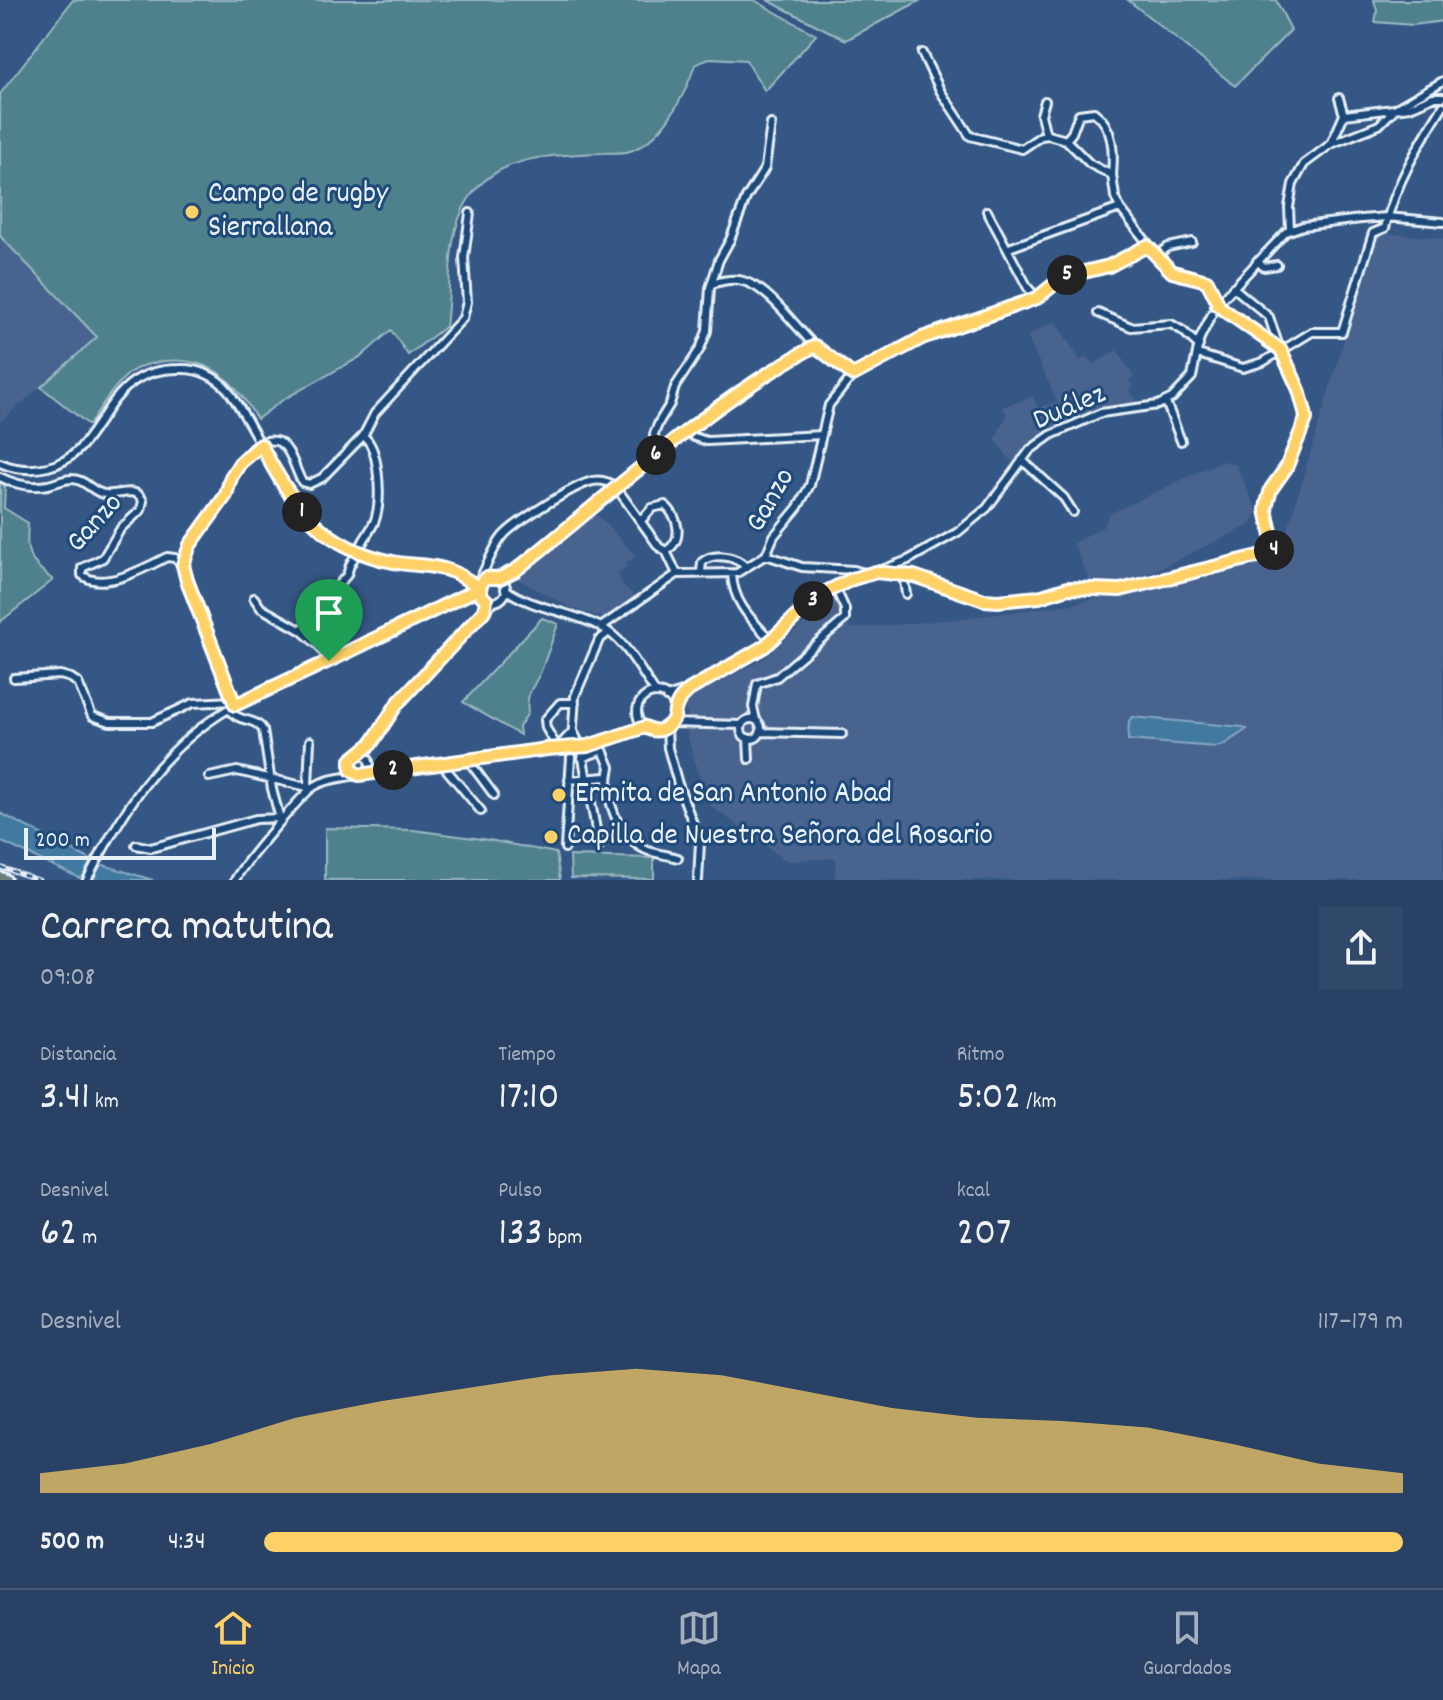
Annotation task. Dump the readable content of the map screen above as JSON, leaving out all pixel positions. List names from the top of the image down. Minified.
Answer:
{"streets":{"street":["Duález","Ganzo"]},"crossings":[["Duález","Ganzo"]],"places":["Campo de rugby Sierrallana","Ermita de San Antonio Abad","Capilla de Nuestra Señora del Rosario"],"scale_bar":"200 m","page":{"pins":["5","6","1","4","3","2"],"scale":"200 m","heading":["Carrera matutina","09:08"],"stats":[["Distancia","3.41 km"],["Tiempo","17:10"],["Ritmo","5:02 /km"],["Desnivel","62 m"],["Pulso","133 bpm"],["kcal","207"]],"chart":["Desnivel","117–179 m"],"list":[{"name":"500 m","note":"4:34"}],"tabs":["Inicio","Mapa","Guardados"]}}
